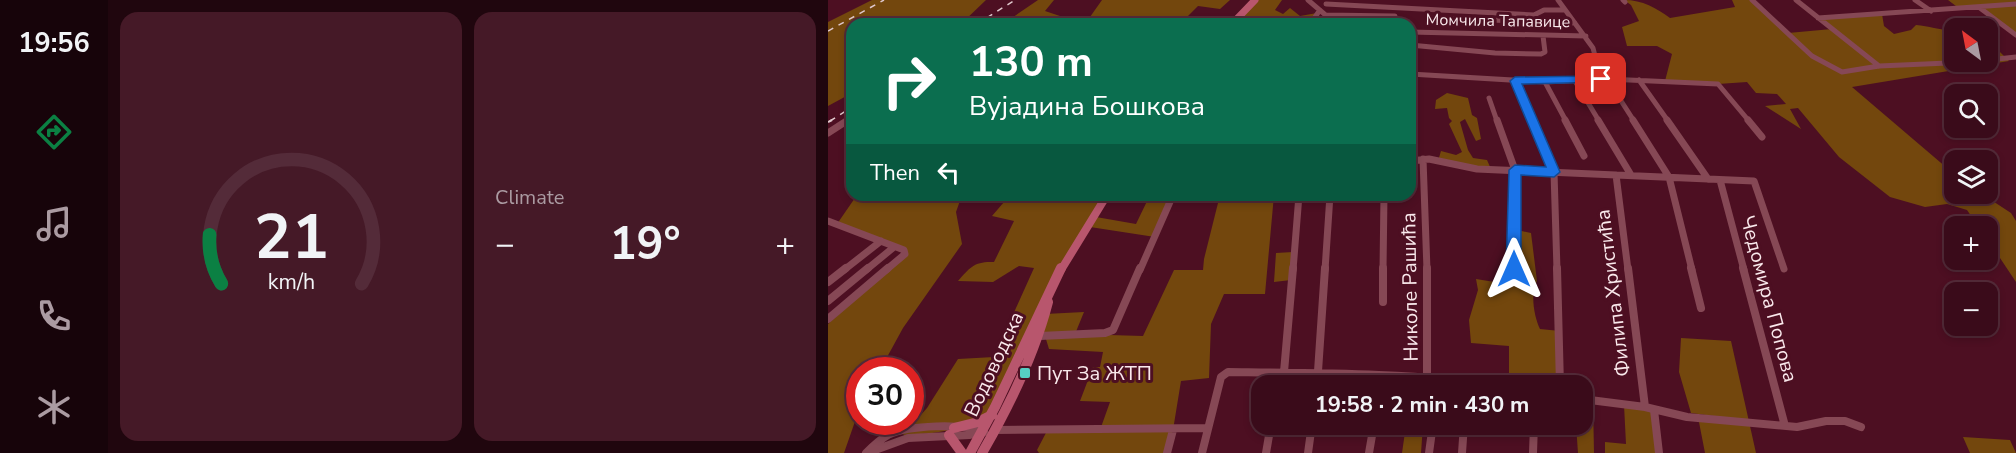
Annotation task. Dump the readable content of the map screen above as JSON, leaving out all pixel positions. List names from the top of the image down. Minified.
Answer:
{"streets":{"main road":["Водоводска"],"street":["Момчила Тапавице","Николе Рашића","Филипа Христића","Чедомира Попова"]},"places":{"transit":["Пут За ЖТП"]},"north":"top left","page":{"tabs":"19:56","tile":"Climate","map_buttons":["+","−"],"turn":["130 m","Вујадина Бошкова"],"then":"Then","heat":["−","19°","+"],"limit":"30","trip":"19:58 · 2 min · 430 m","gauge":["21","km/h"]}}
